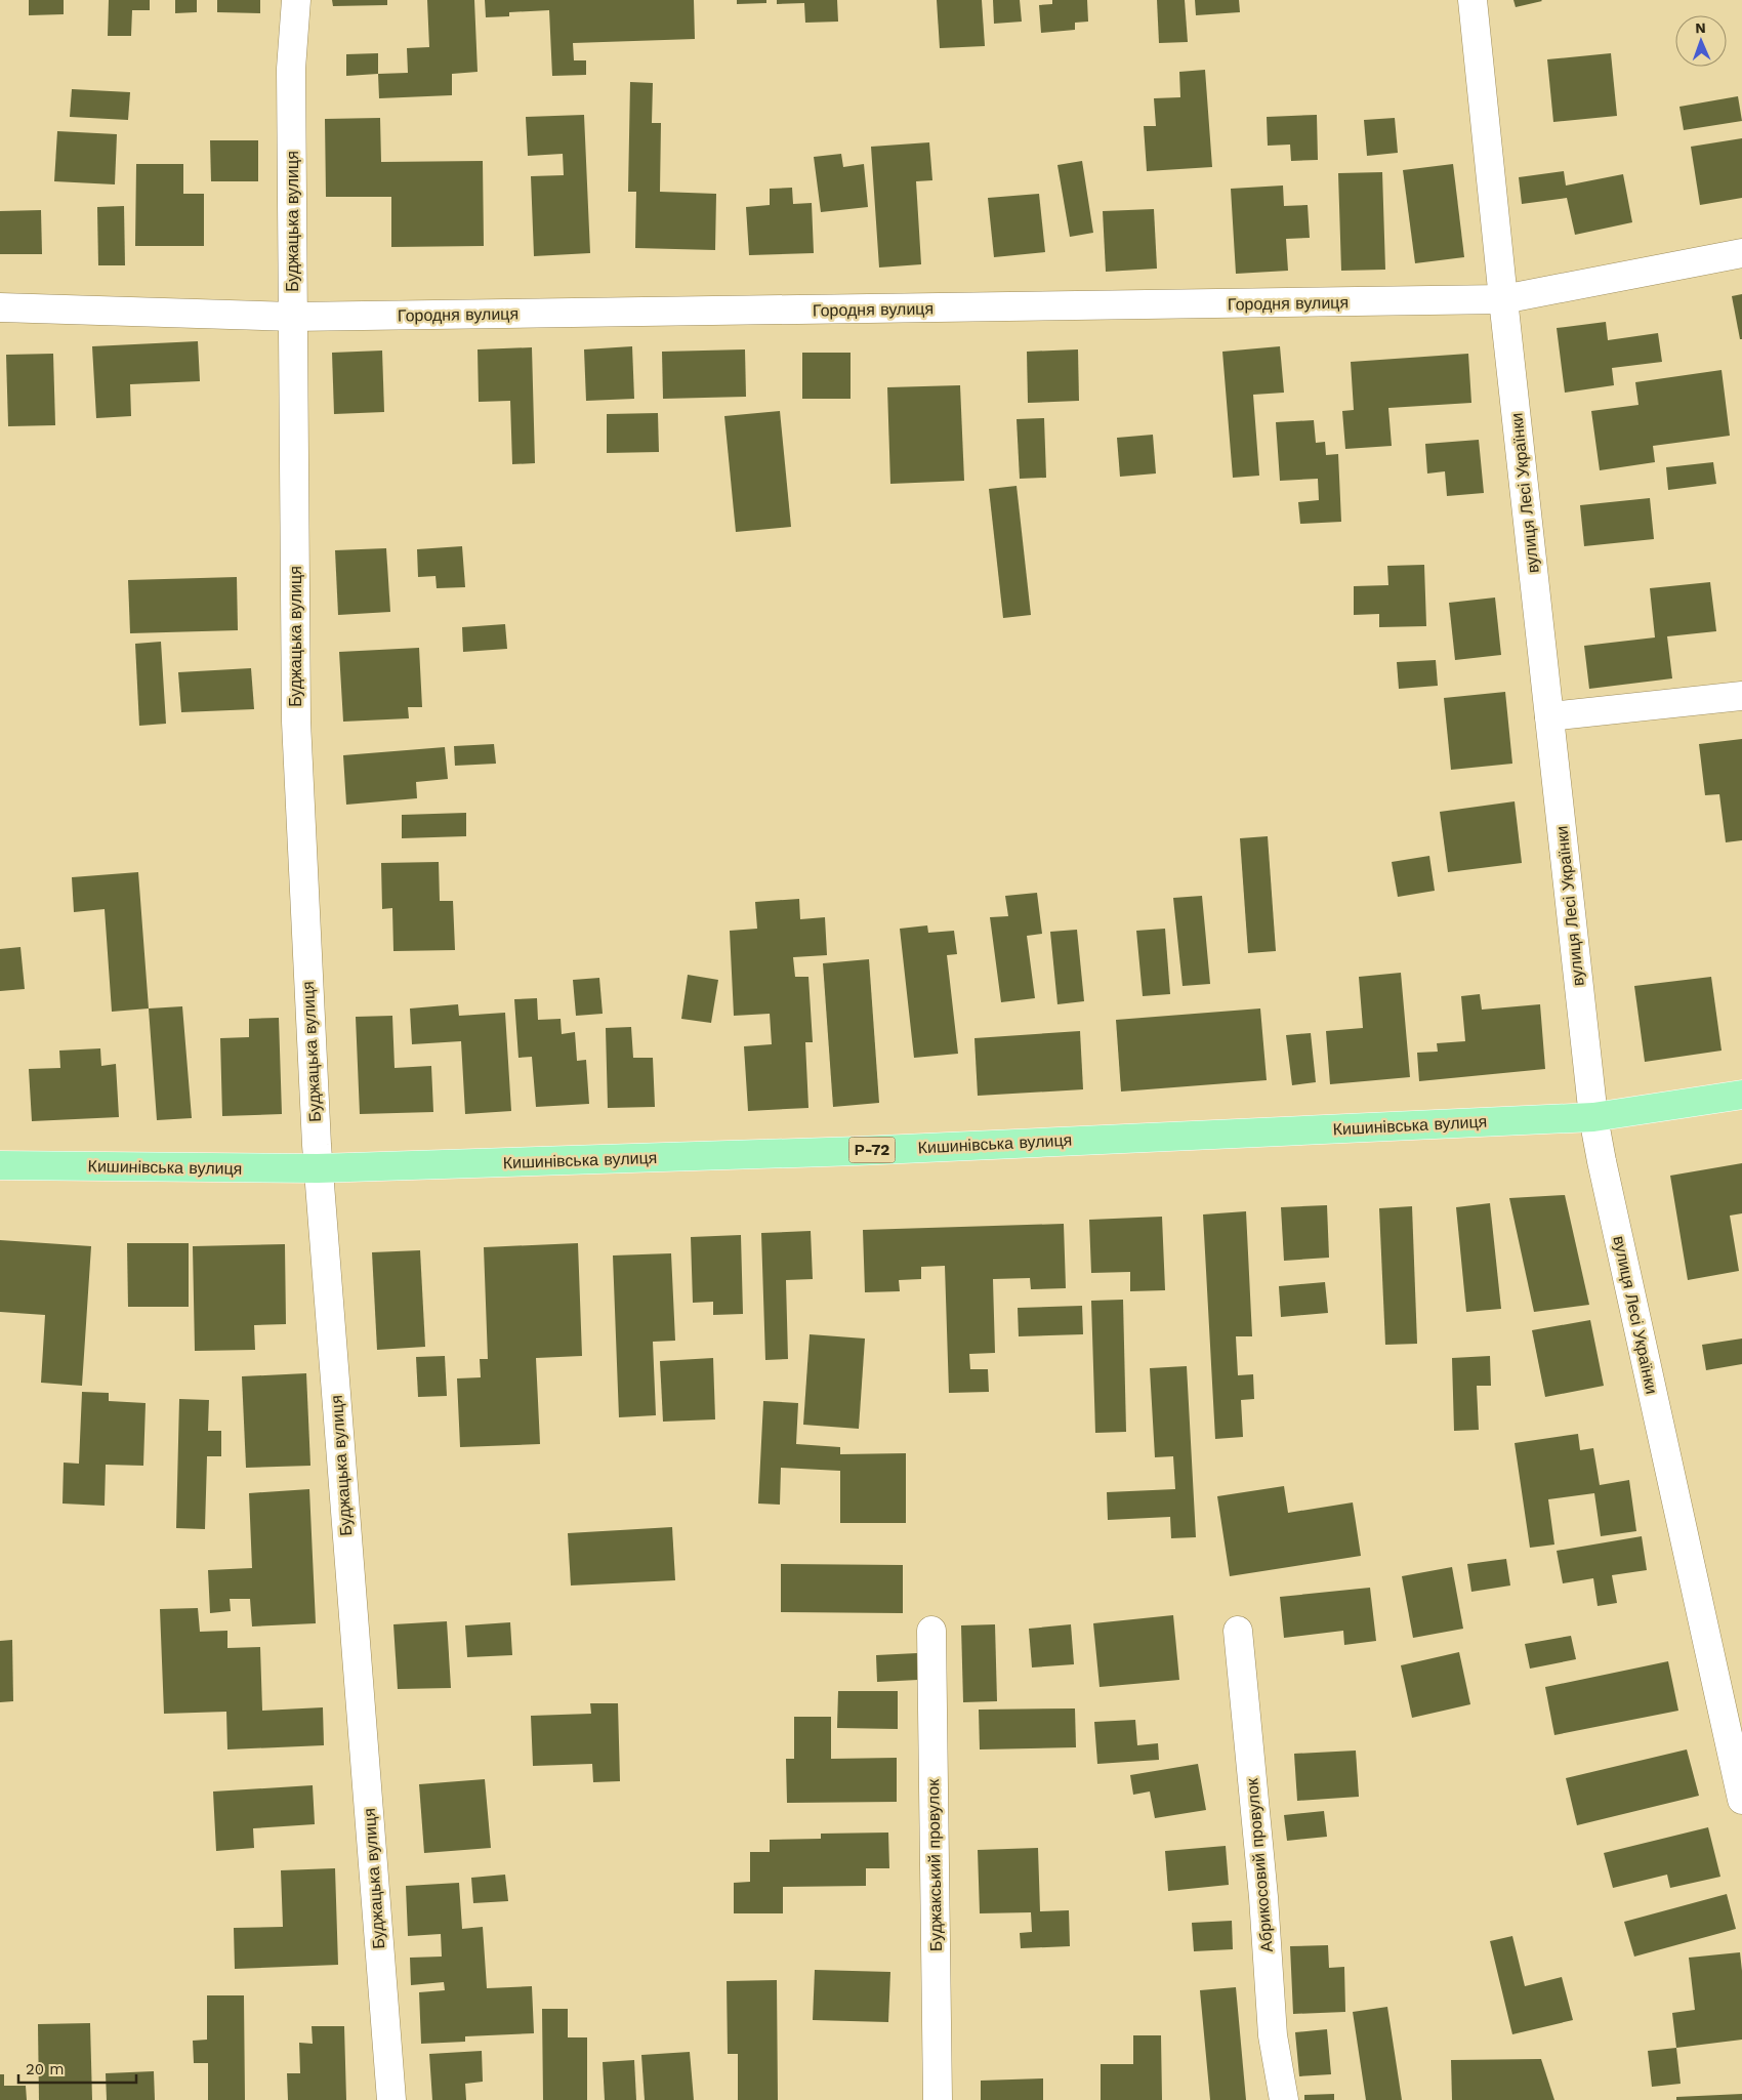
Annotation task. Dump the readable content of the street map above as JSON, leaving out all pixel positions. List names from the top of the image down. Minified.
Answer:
{"streets":{"main road":["Кишинівська вулиця","Р-72"],"street":["Буджацька вулиця","Городня вулиця","вулиця Лесі Українки","Буджакський провулок","Абрикосовий провулок"]},"crossings":[["Буджацька вулиця","Городня вулиця"],["Буджацька вулиця","Кишинівська вулиця"],["Городня вулиця","вулиця Лесі Українки"],["вулиця Лесі Українки","Кишинівська вулиця"]],"scale_bar":"20 m","north":"top"}
